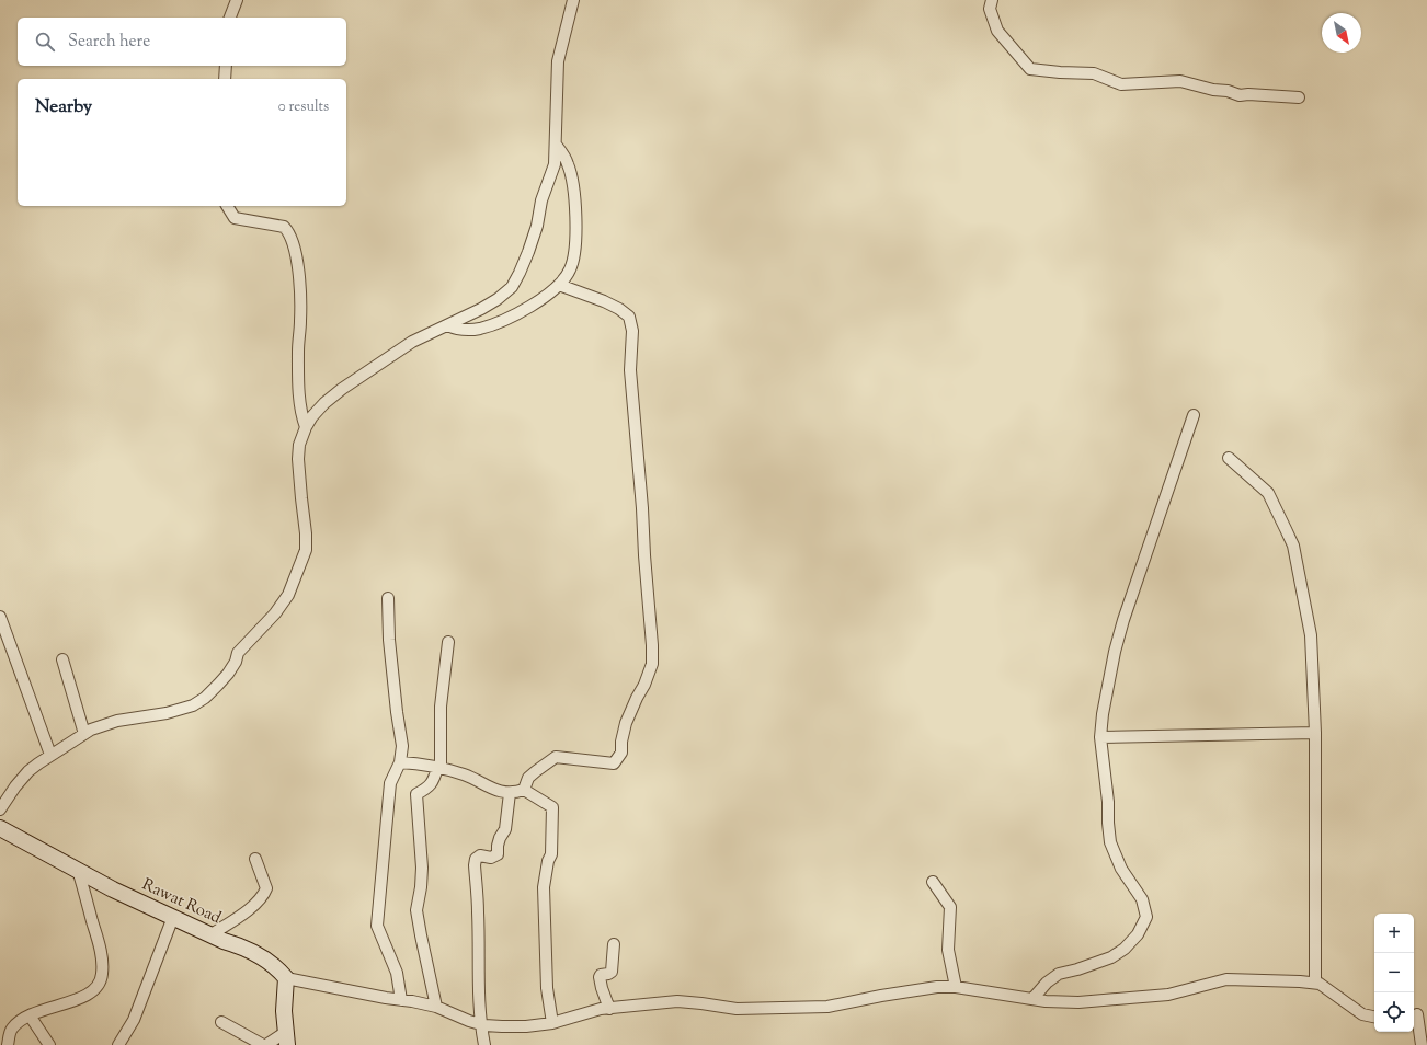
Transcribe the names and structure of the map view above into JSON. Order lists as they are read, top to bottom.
{
  "streets": {
    "main road": ["Rawat Road"]
  },
  "north": "bottom right",
  "page": {
    "search": "Search here",
    "heading": ["Nearby", "0 results"],
    "map_buttons": ["+", "−"]
  }
}
